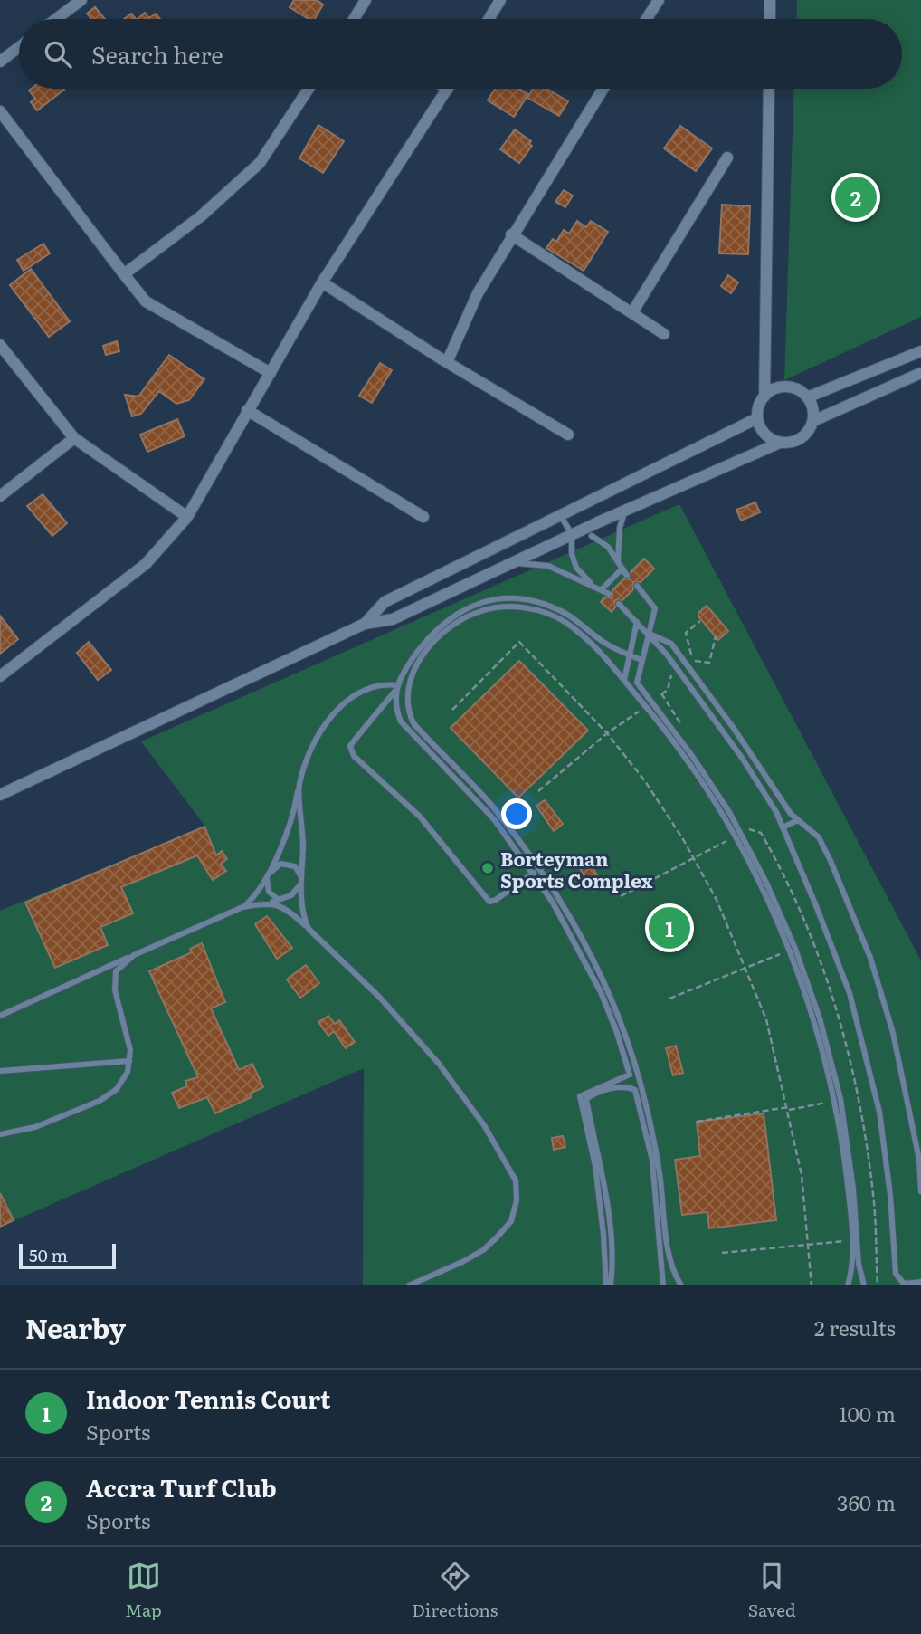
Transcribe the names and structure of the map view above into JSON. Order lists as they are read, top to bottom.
{
  "places": ["Borteyman Sports Complex"],
  "scale_bar": "50 m",
  "page": {
    "search": "Search here",
    "pins": ["2", "1"],
    "scale": "50 m",
    "heading": ["Nearby", "2 results"],
    "list": [
      {
        "mark": "1",
        "name": "Indoor Tennis Court",
        "note": "Sports",
        "value": "100 m"
      },
      {
        "mark": "2",
        "name": "Accra Turf Club",
        "note": "Sports",
        "value": "360 m"
      }
    ],
    "nav": ["Map", "Directions", "Saved"]
  }
}
